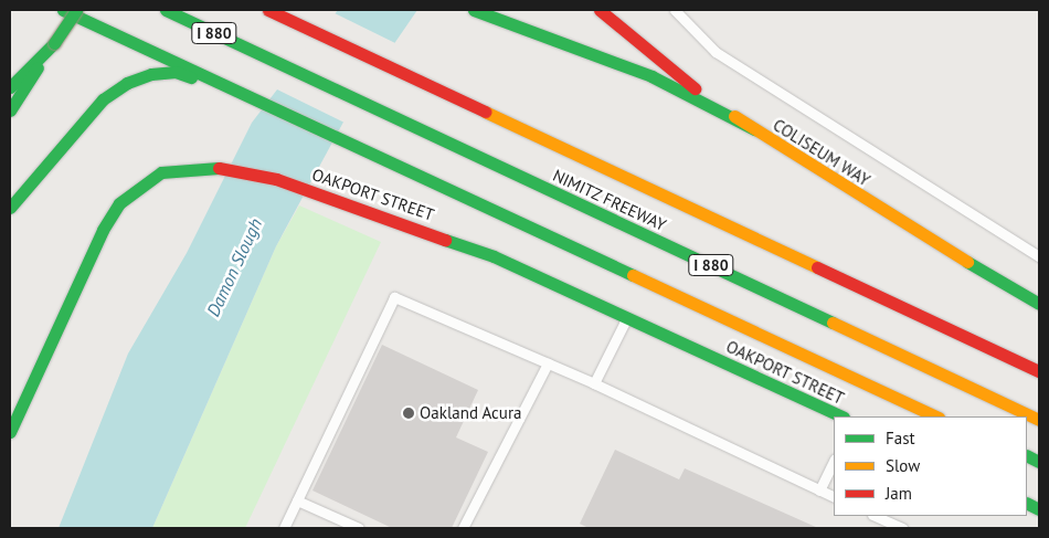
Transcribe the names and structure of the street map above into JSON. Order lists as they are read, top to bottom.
{
  "streets": {
    "main road": [
      "I 880",
      "COLISEUM WAY",
      "OAKPORT STREET",
      "NIMITZ FREEWAY"
    ]
  },
  "water": ["Damon Slough"],
  "places": ["Oakland Acura"],
  "legend": ["Fast", "Slow", "Jam"]
}
